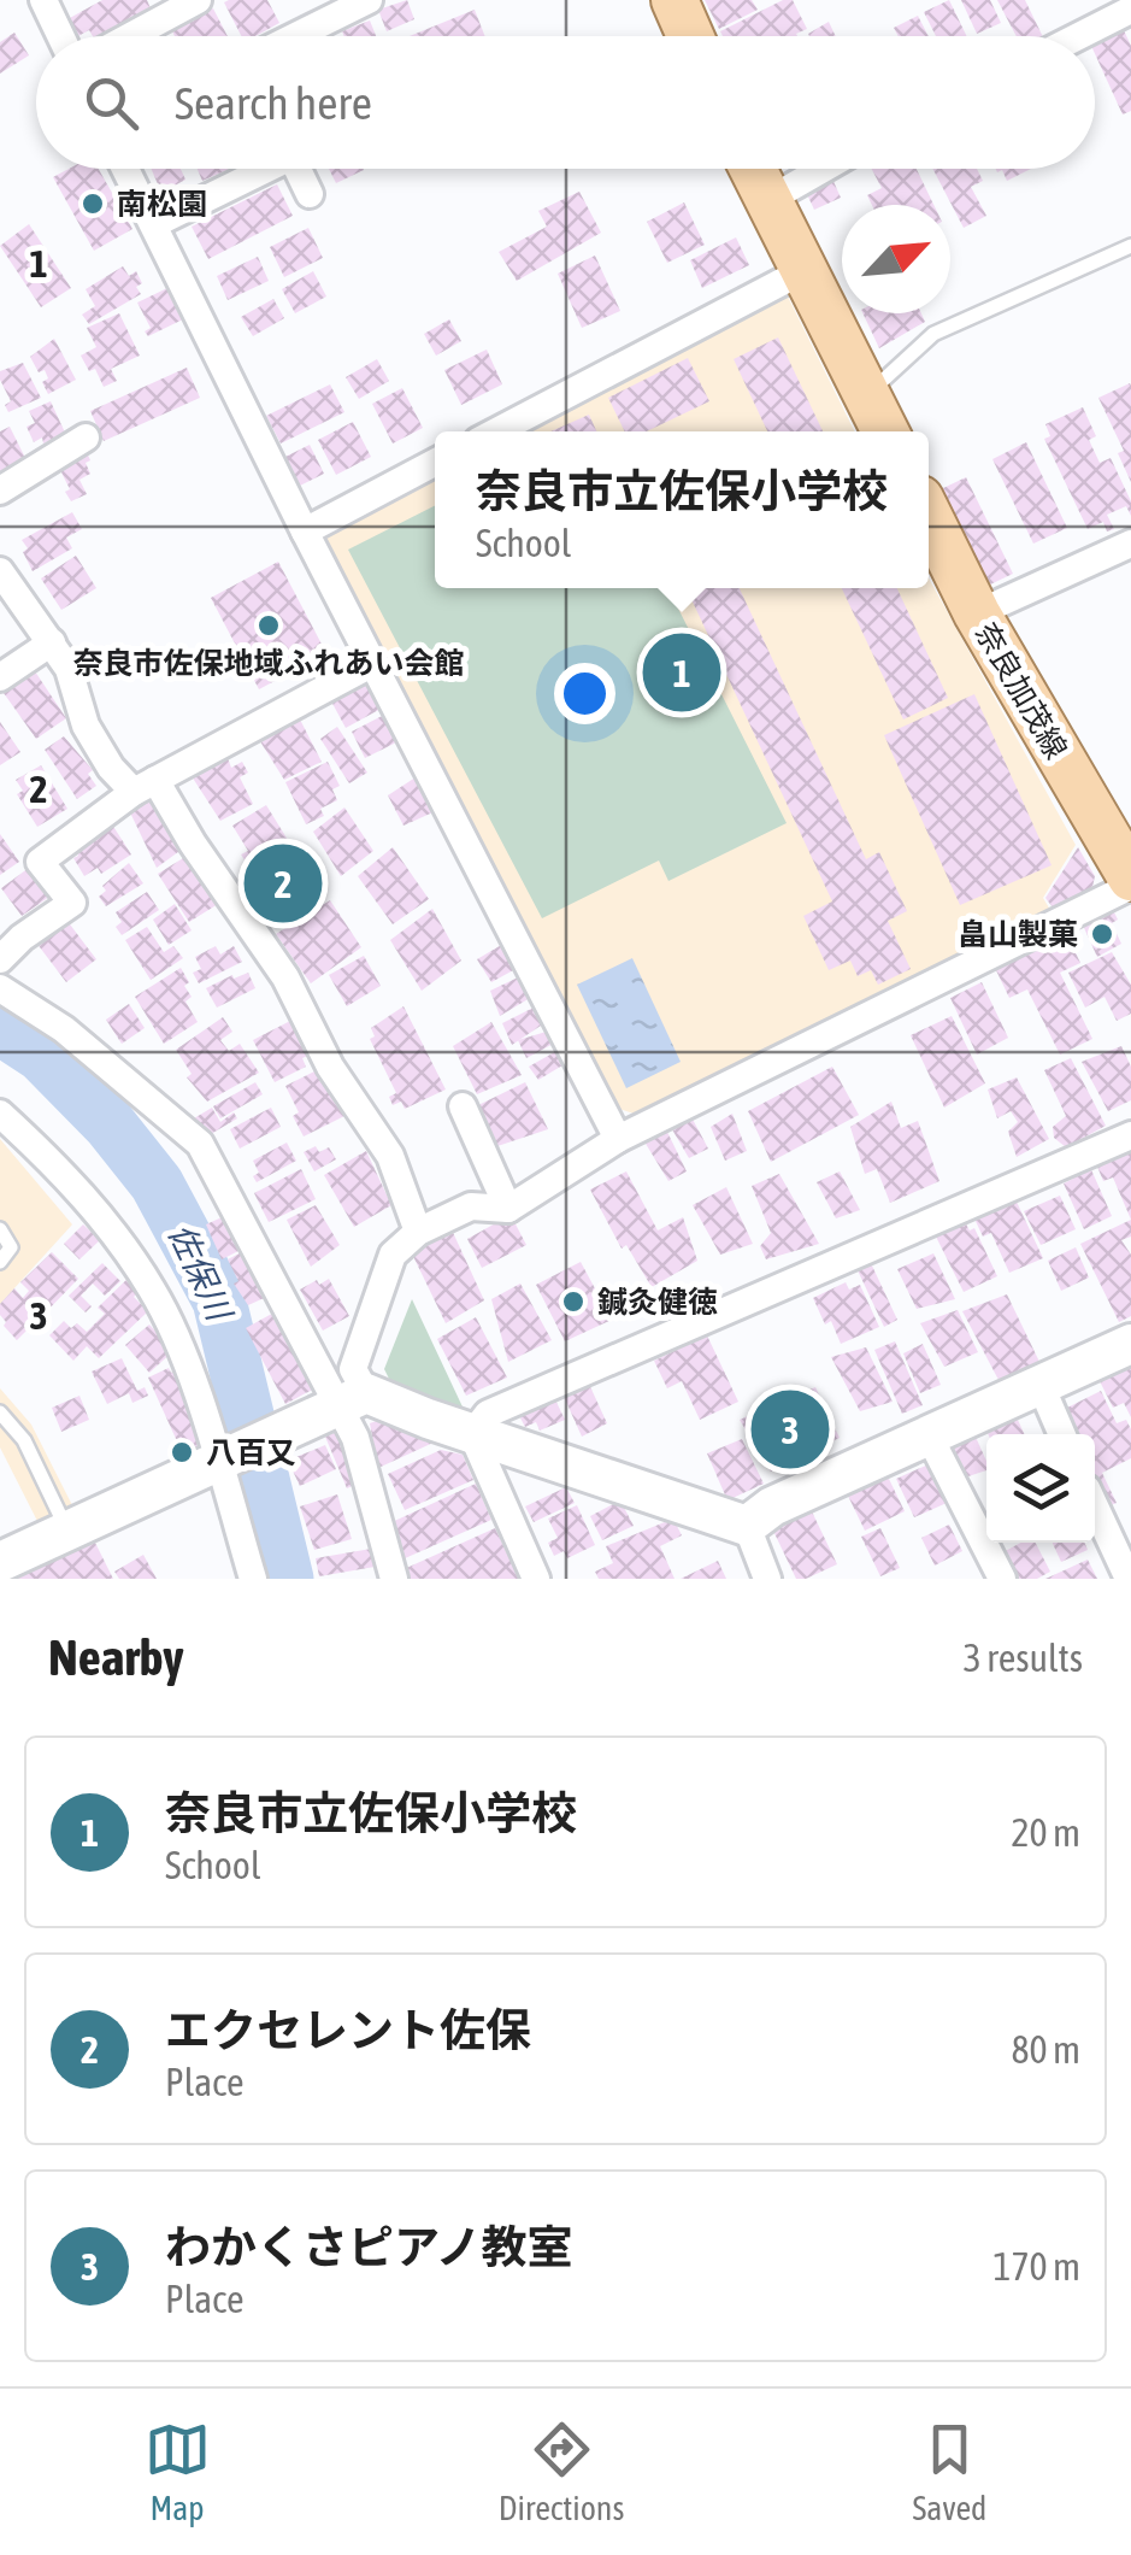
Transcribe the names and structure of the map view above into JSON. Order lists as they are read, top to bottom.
{
  "streets": {
    "main road": ["奈良加茂線"]
  },
  "water": ["佐保川"],
  "places": [
    "南松園",
    "奈良市佐保地域ふれあい会館",
    "畠山製菓",
    "鍼灸健徳",
    "八百又"
  ],
  "north": "top right",
  "page": {
    "search": "Search here",
    "popup": ["奈良市立佐保小学校", "School"],
    "pins": ["1", "2", "3"],
    "heading": ["Nearby", "3 results"],
    "list": [
      {
        "mark": "1",
        "name": "奈良市立佐保小学校",
        "note": "School",
        "value": "20 m"
      },
      {
        "mark": "2",
        "name": "エクセレント佐保",
        "note": "Place",
        "value": "80 m"
      },
      {
        "mark": "3",
        "name": "わかくさピアノ教室",
        "note": "Place",
        "value": "170 m"
      }
    ],
    "nav": ["Map", "Directions", "Saved"]
  },
  "grid": {
    "rows": ["1", "2", "3"]
  }
}
